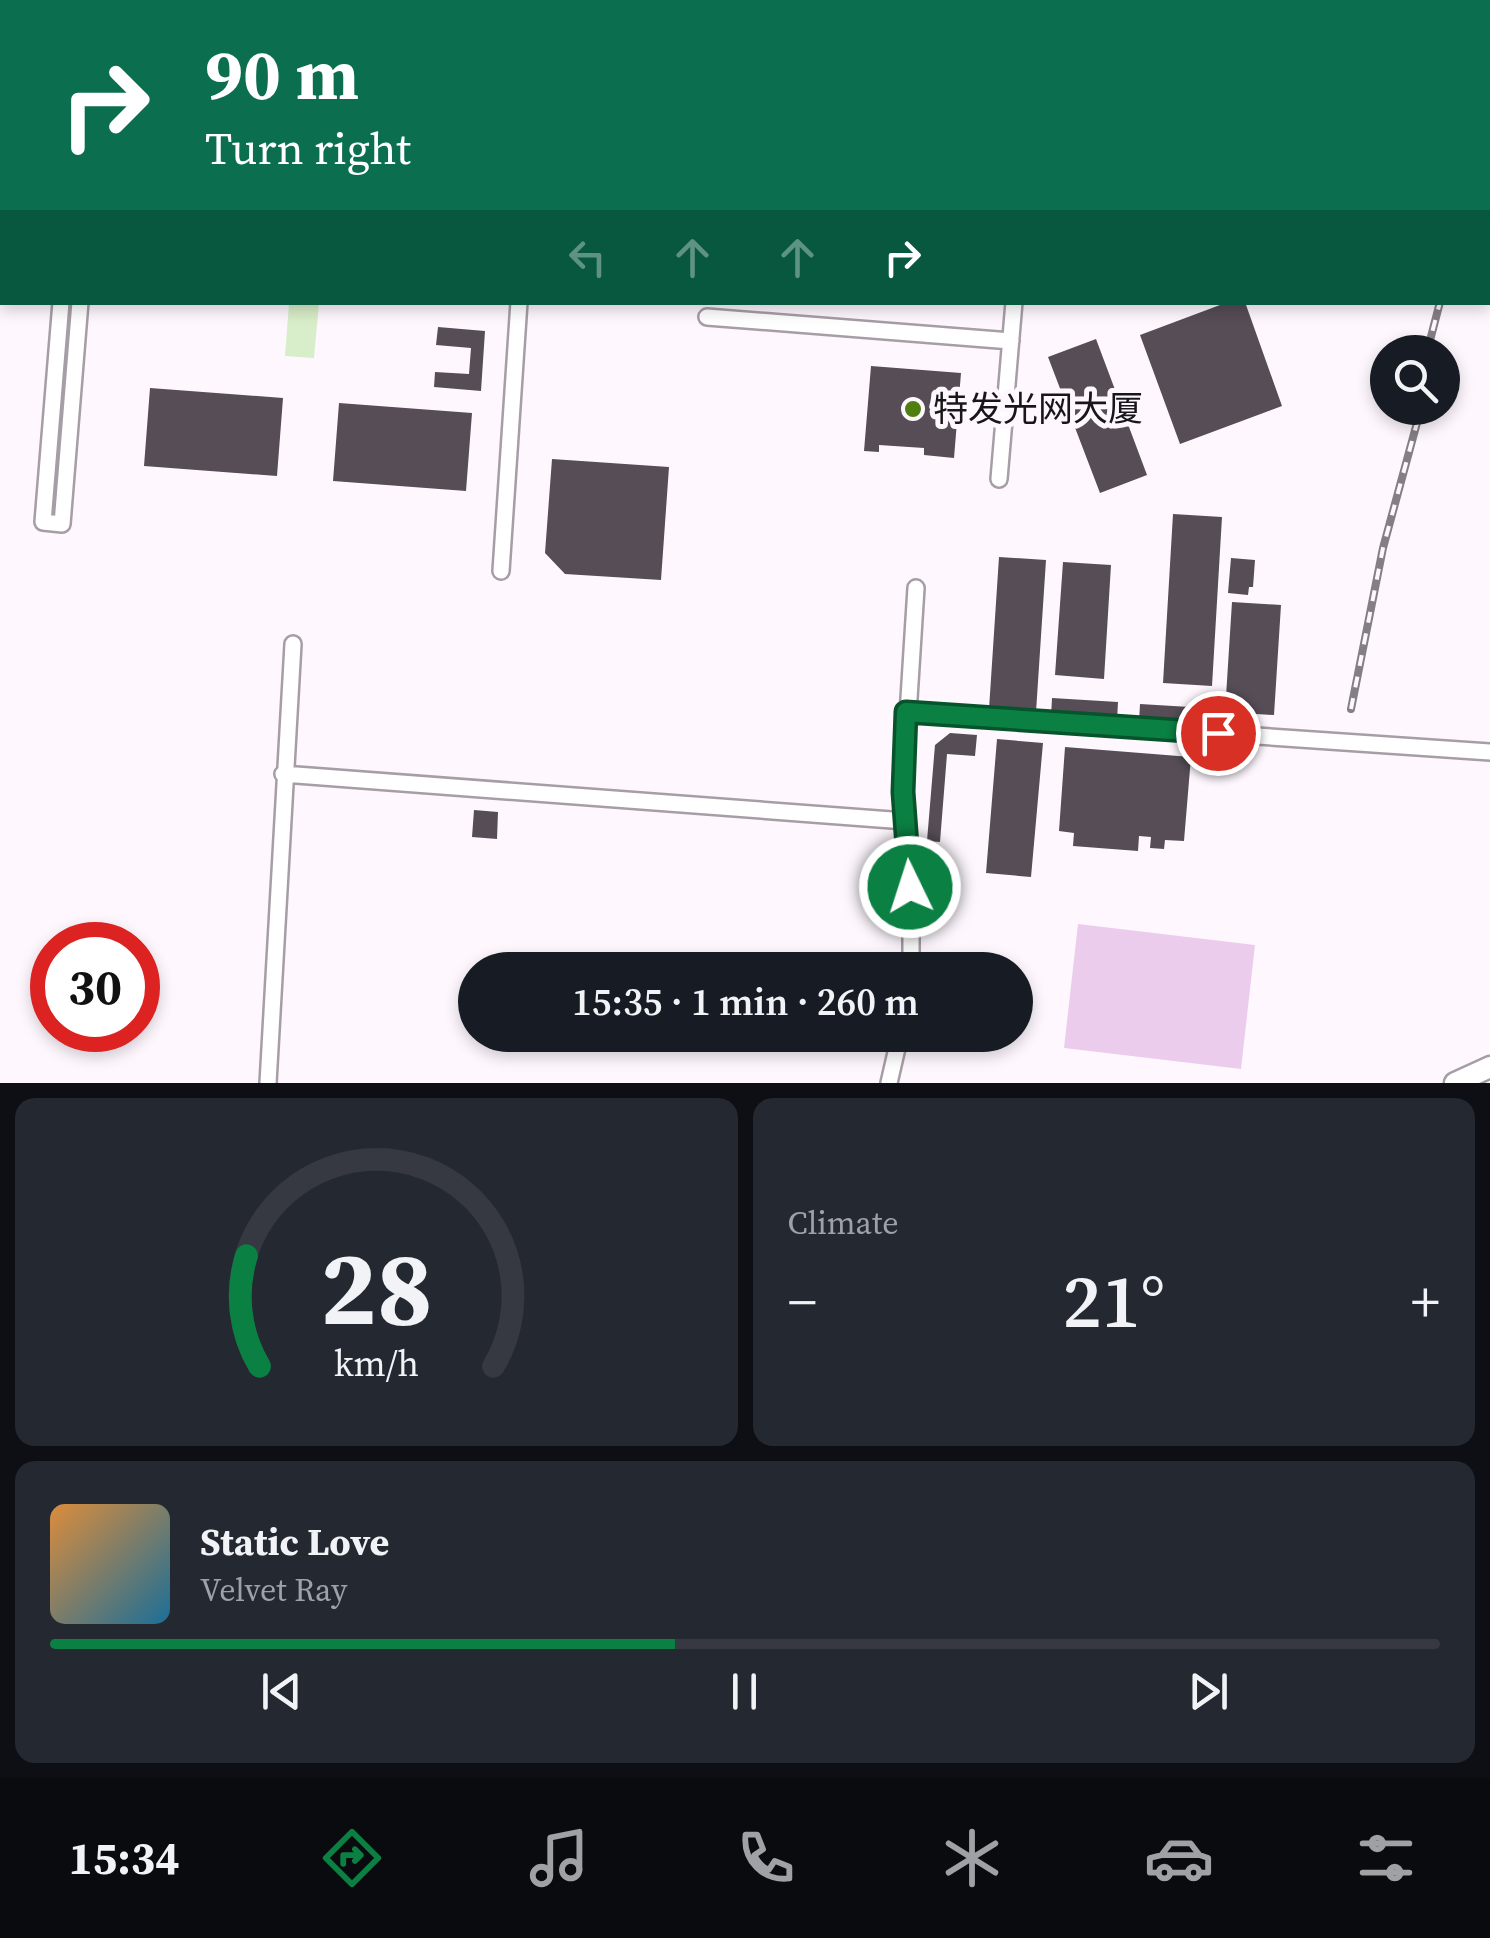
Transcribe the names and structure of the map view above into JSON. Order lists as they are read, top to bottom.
{
  "places": ["特发光网大厦"],
  "page": {
    "turn": ["90 m", "Turn right"],
    "limit": "30",
    "trip": "15:35 · 1 min · 260 m",
    "tile": "Climate",
    "heat": ["−", "21°", "+"],
    "song": ["Static Love", "Velvet Ray"],
    "tabs": "15:34",
    "gauge": ["28", "km/h"]
  }
}
